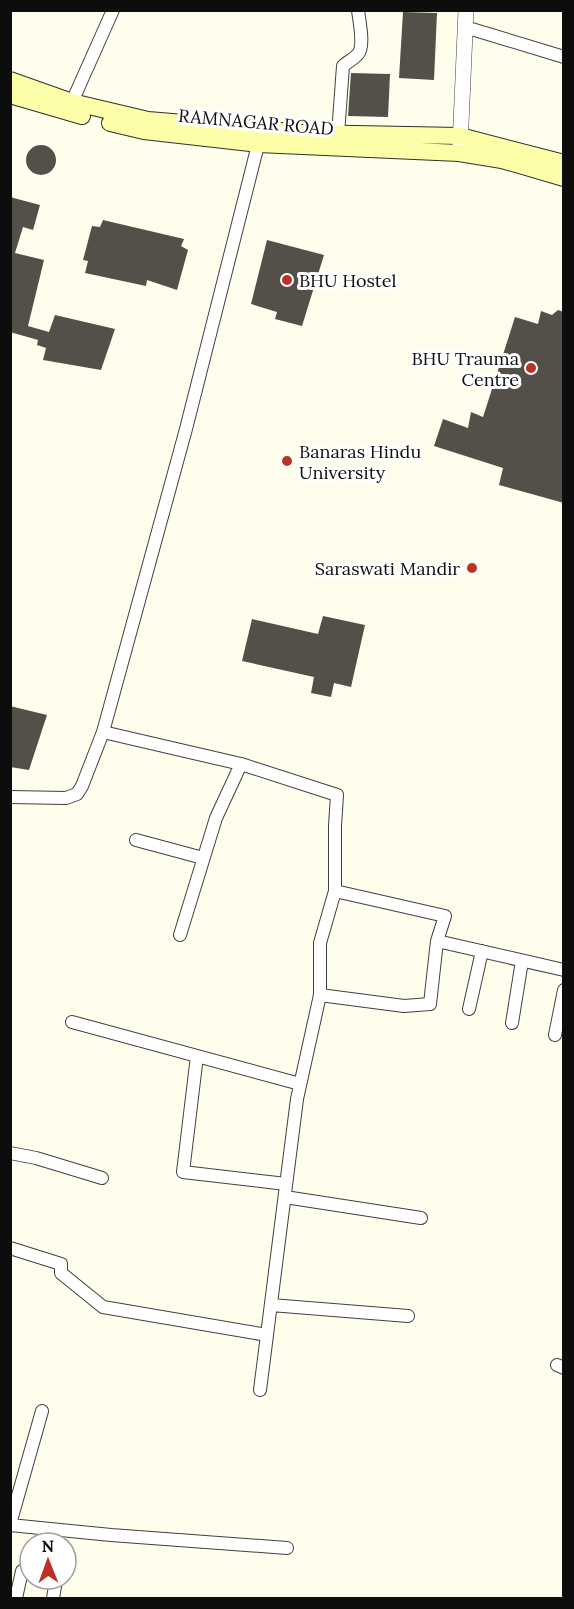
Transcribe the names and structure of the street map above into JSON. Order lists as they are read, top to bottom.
{
  "streets": {
    "main road": ["RAMNAGAR ROAD"]
  },
  "places": [
    "BHU Hostel",
    "BHU Trauma Centre",
    "Banaras Hindu University",
    "Saraswati Mandir"
  ],
  "north": "top"
}
